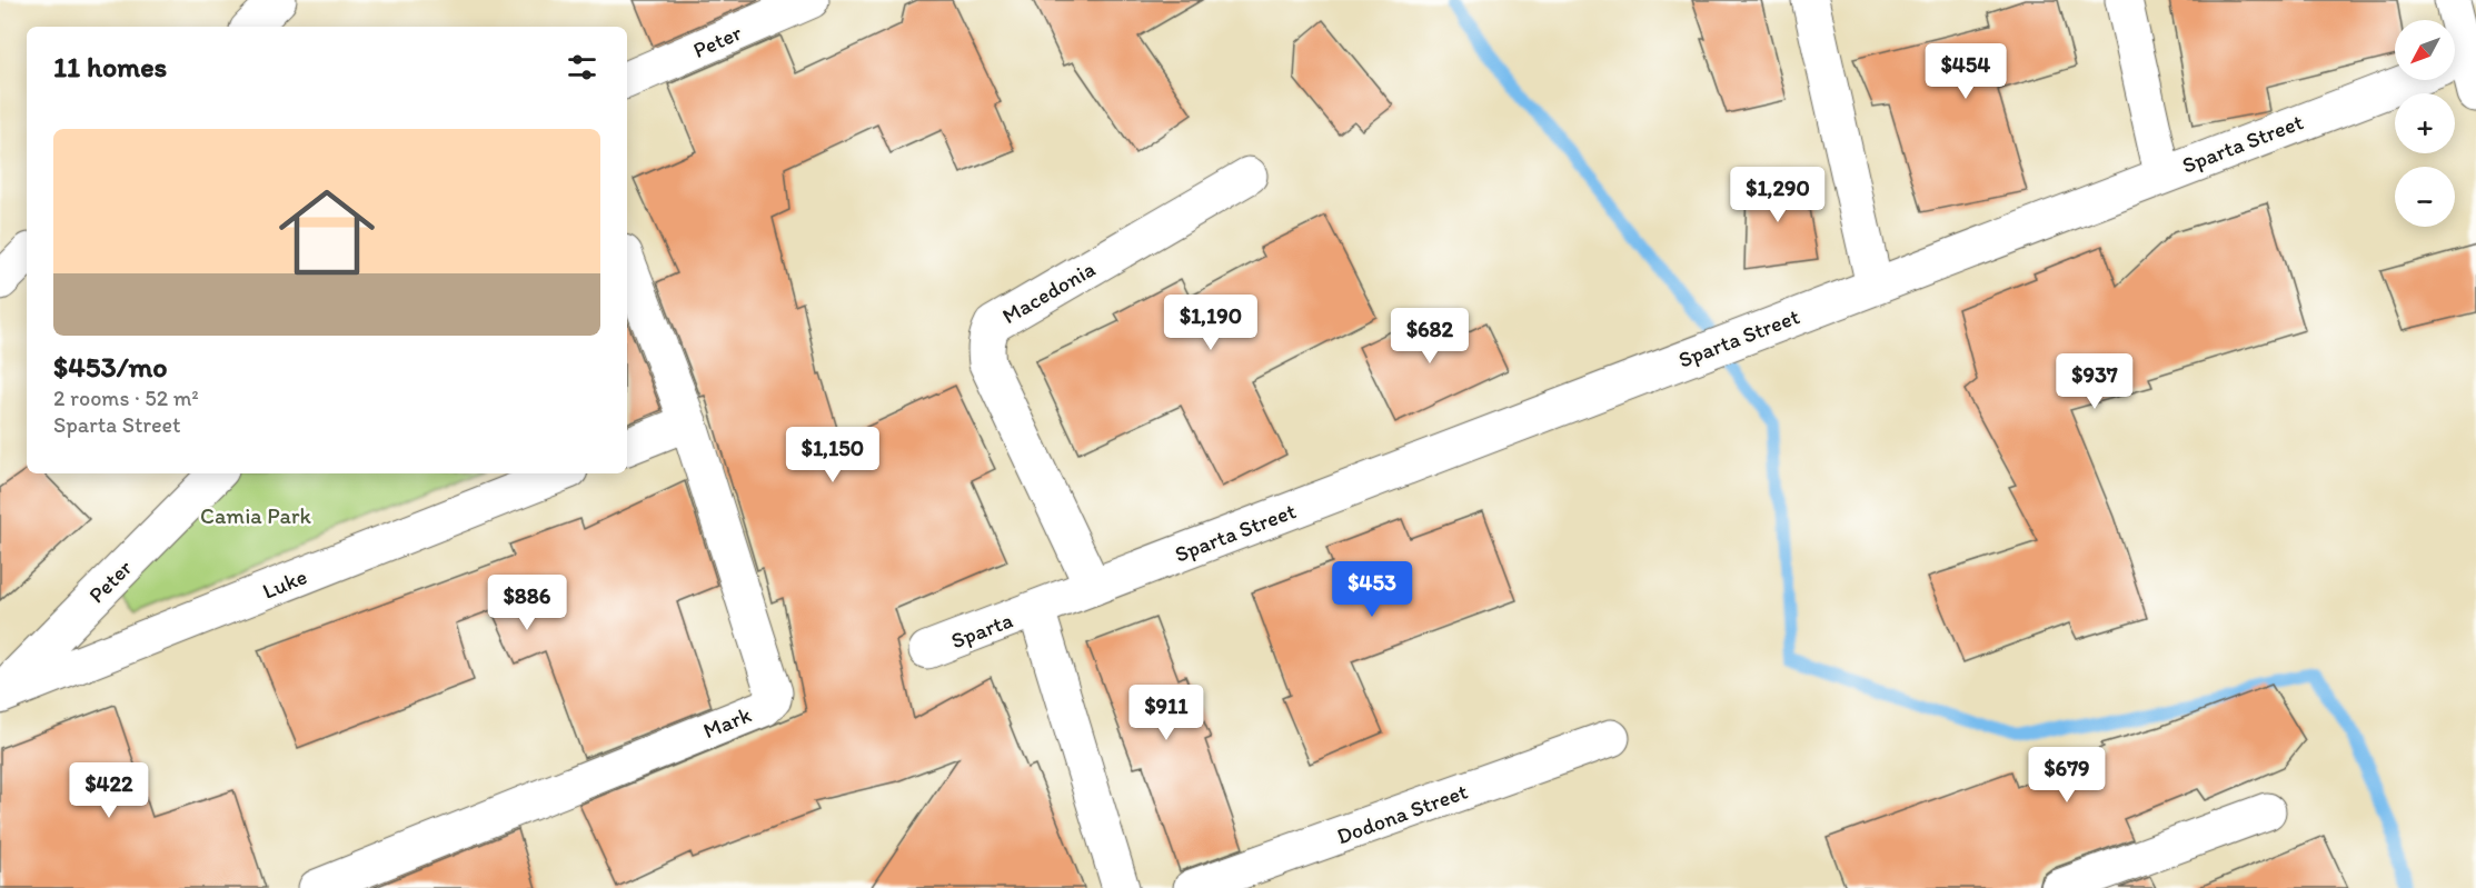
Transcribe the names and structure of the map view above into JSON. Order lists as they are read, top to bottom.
{
  "streets": {
    "street": [
      "Peter",
      "Sparta Street",
      "Macedonia",
      "Luke",
      "Sparta",
      "Mark",
      "Dodona Street"
    ]
  },
  "crossings": [
    ["Peter", "Luke"],
    ["Sparta Street", "Macedonia"],
    ["Sparta Street", "Sparta"]
  ],
  "parks": ["Camia Park"],
  "north": "bottom left",
  "page": {
    "map_buttons": ["+", "−"],
    "heading": "11 homes",
    "price": [
      "$454",
      "$1,290",
      "$1,190",
      "$682",
      "$937",
      "$1,150",
      "$453",
      "$886",
      "$911",
      "$679",
      "$422"
    ],
    "list": [
      {
        "name": "$453/mo",
        "note": "2 rooms · 52 m² · Sparta Street"
      }
    ]
  }
}
